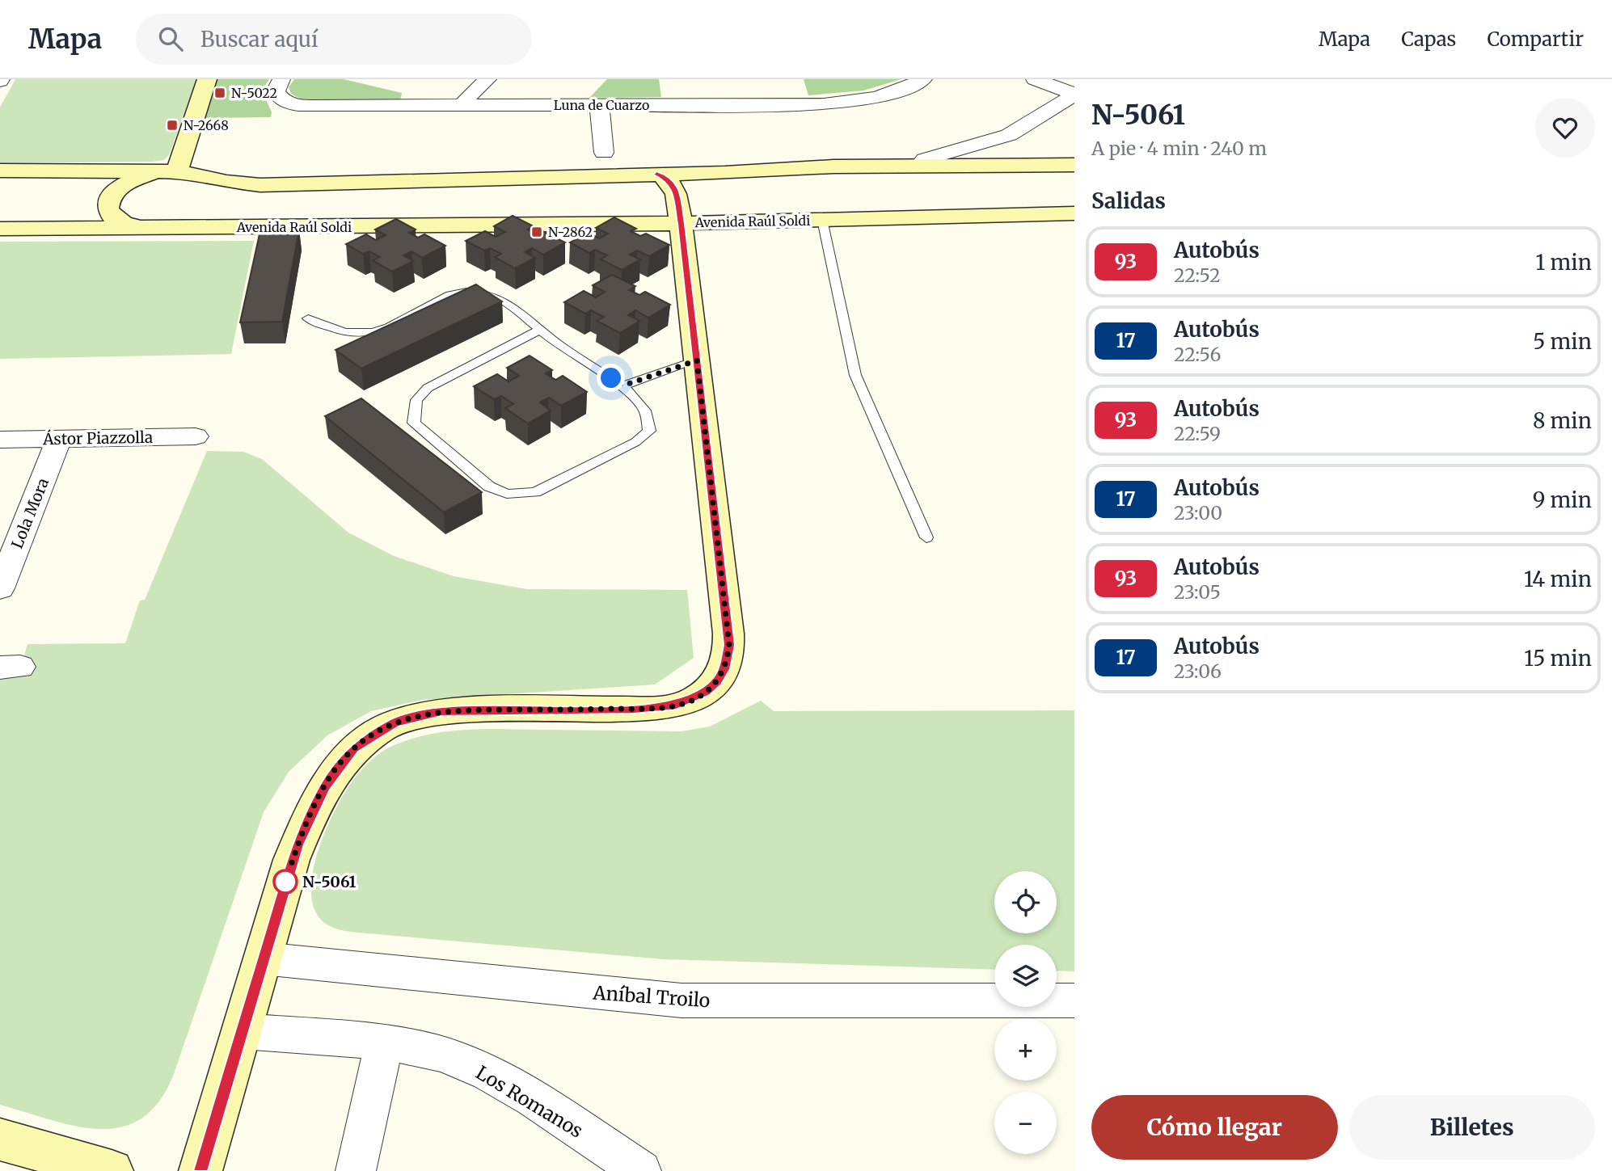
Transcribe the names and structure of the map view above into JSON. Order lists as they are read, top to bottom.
{
  "streets": {
    "main road": ["Avenida Raúl Soldi"],
    "street": [
      "Luna de Cuarzo",
      "Ástor Piazzolla",
      "Lola Mora",
      "Aníbal Troilo",
      "Los Romanos"
    ]
  },
  "crossings": [
    ["Ástor Piazzolla", "Lola Mora"]
  ],
  "places": {
    "transit": ["N-5022", "N-2668", "N-2862"],
    "other": ["N-5061"]
  },
  "lines": ["bus line 93"],
  "page": {
    "header": "Mapa",
    "search": "Buscar aquí",
    "nav": ["Mapa", "Capas", "Compartir"],
    "heading": [
      ["N-5061", "A pie · 4 min · 240 m"],
      "Salidas"
    ],
    "list": [
      {
        "mark": "93",
        "name": "Autobús",
        "note": "22:52",
        "value": "1 min"
      },
      {
        "mark": "17",
        "name": "Autobús",
        "note": "22:56",
        "value": "5 min"
      },
      {
        "mark": "93",
        "name": "Autobús",
        "note": "22:59",
        "value": "8 min"
      },
      {
        "mark": "17",
        "name": "Autobús",
        "note": "23:00",
        "value": "9 min"
      },
      {
        "mark": "93",
        "name": "Autobús",
        "note": "23:05",
        "value": "14 min"
      },
      {
        "mark": "17",
        "name": "Autobús",
        "note": "23:06",
        "value": "15 min"
      }
    ],
    "map_buttons": ["+", "−"],
    "buttons": ["Cómo llegar", "Billetes"]
  }
}
